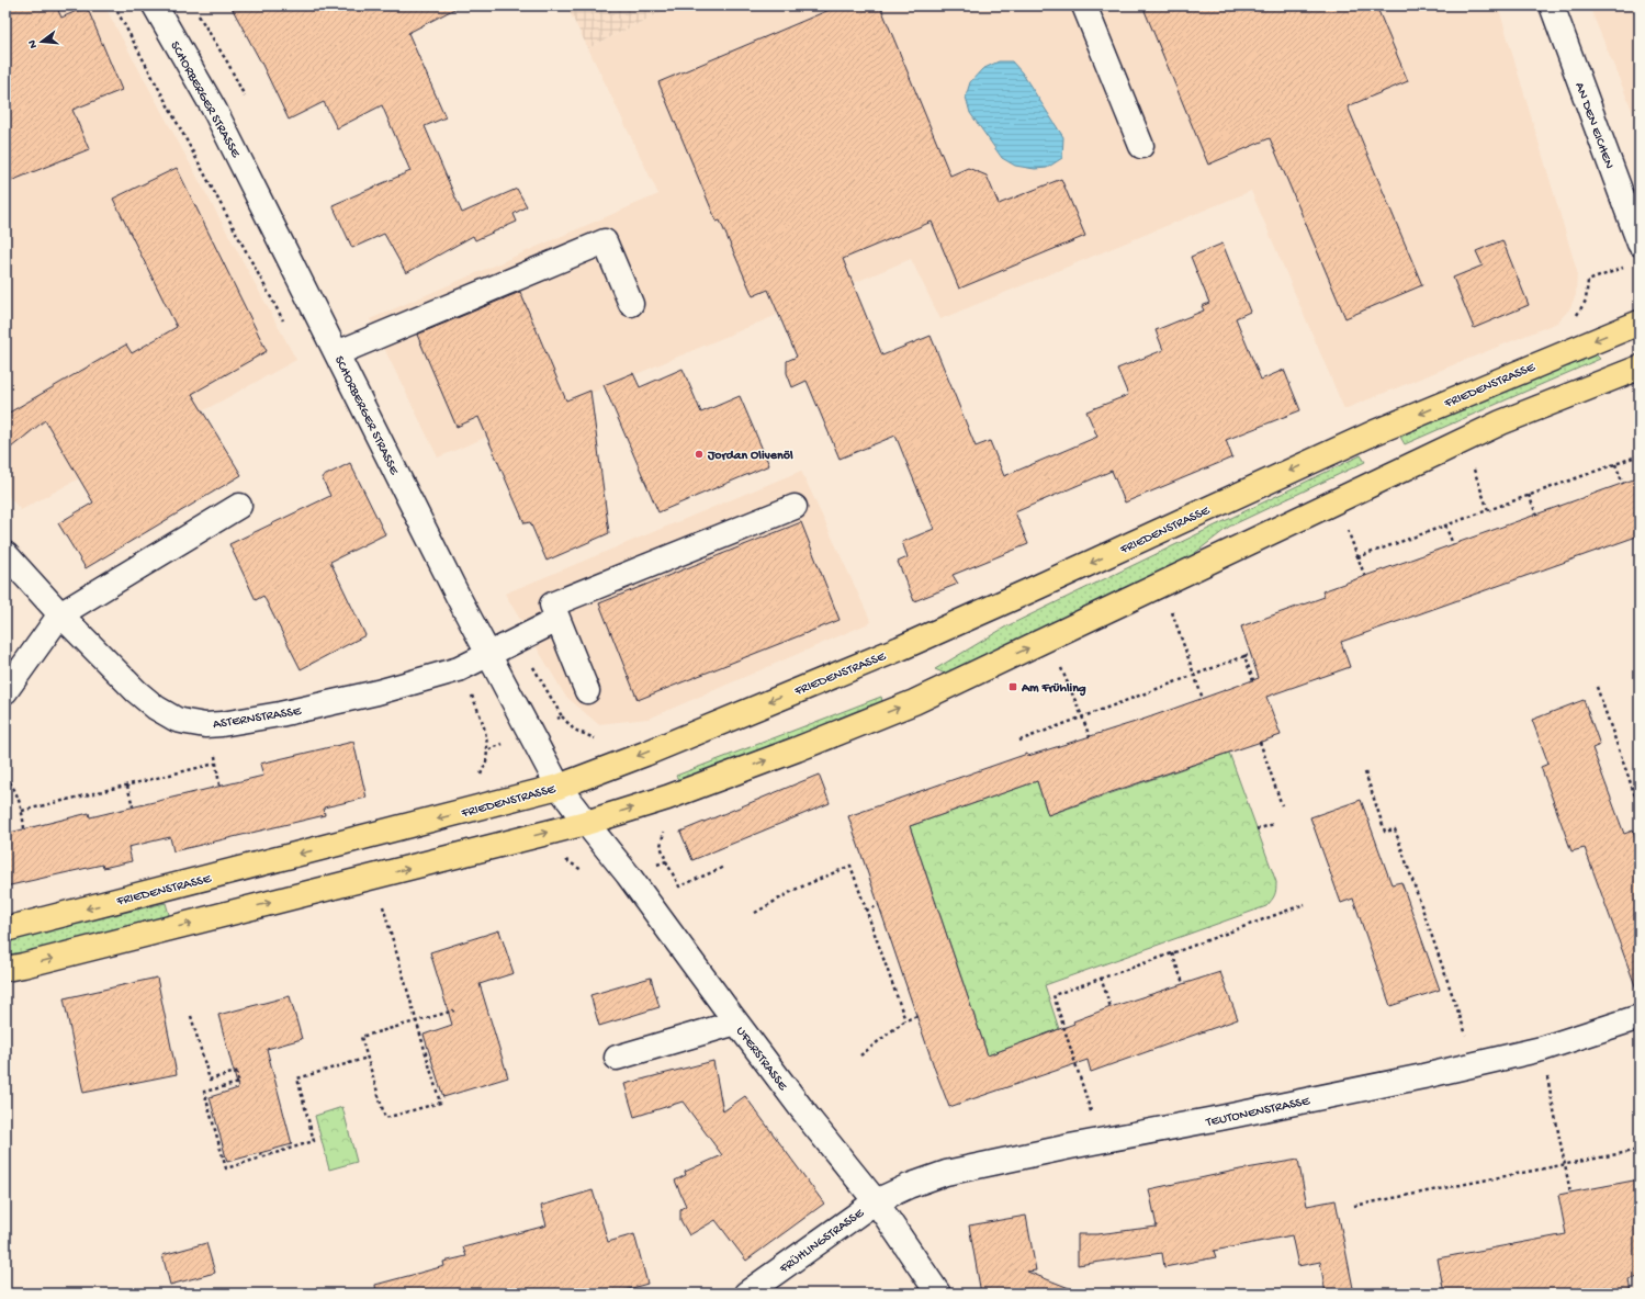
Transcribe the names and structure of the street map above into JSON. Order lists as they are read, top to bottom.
{
  "streets": {
    "main road": ["FRIEDENSTRASSE"],
    "street": [
      "SCHORBERGER STRASSE",
      "AN DEN EICHEN",
      "ASTERNSTRASSE",
      "UFERSTRASSE",
      "TEUTONENSTRASSE",
      "FRÜHLINGSTRASSE"
    ]
  },
  "crossings": [
    ["SCHORBERGER STRASSE", "FRIEDENSTRASSE"],
    ["SCHORBERGER STRASSE", "ASTERNSTRASSE"],
    ["SCHORBERGER STRASSE", "UFERSTRASSE"],
    ["UFERSTRASSE", "TEUTONENSTRASSE"],
    ["UFERSTRASSE", "FRÜHLINGSTRASSE"],
    ["TEUTONENSTRASSE", "FRÜHLINGSTRASSE"]
  ],
  "places": {
    "other": ["Jordan Olivenöl"],
    "transit": ["Am Frühling"]
  },
  "north": "left"
}
